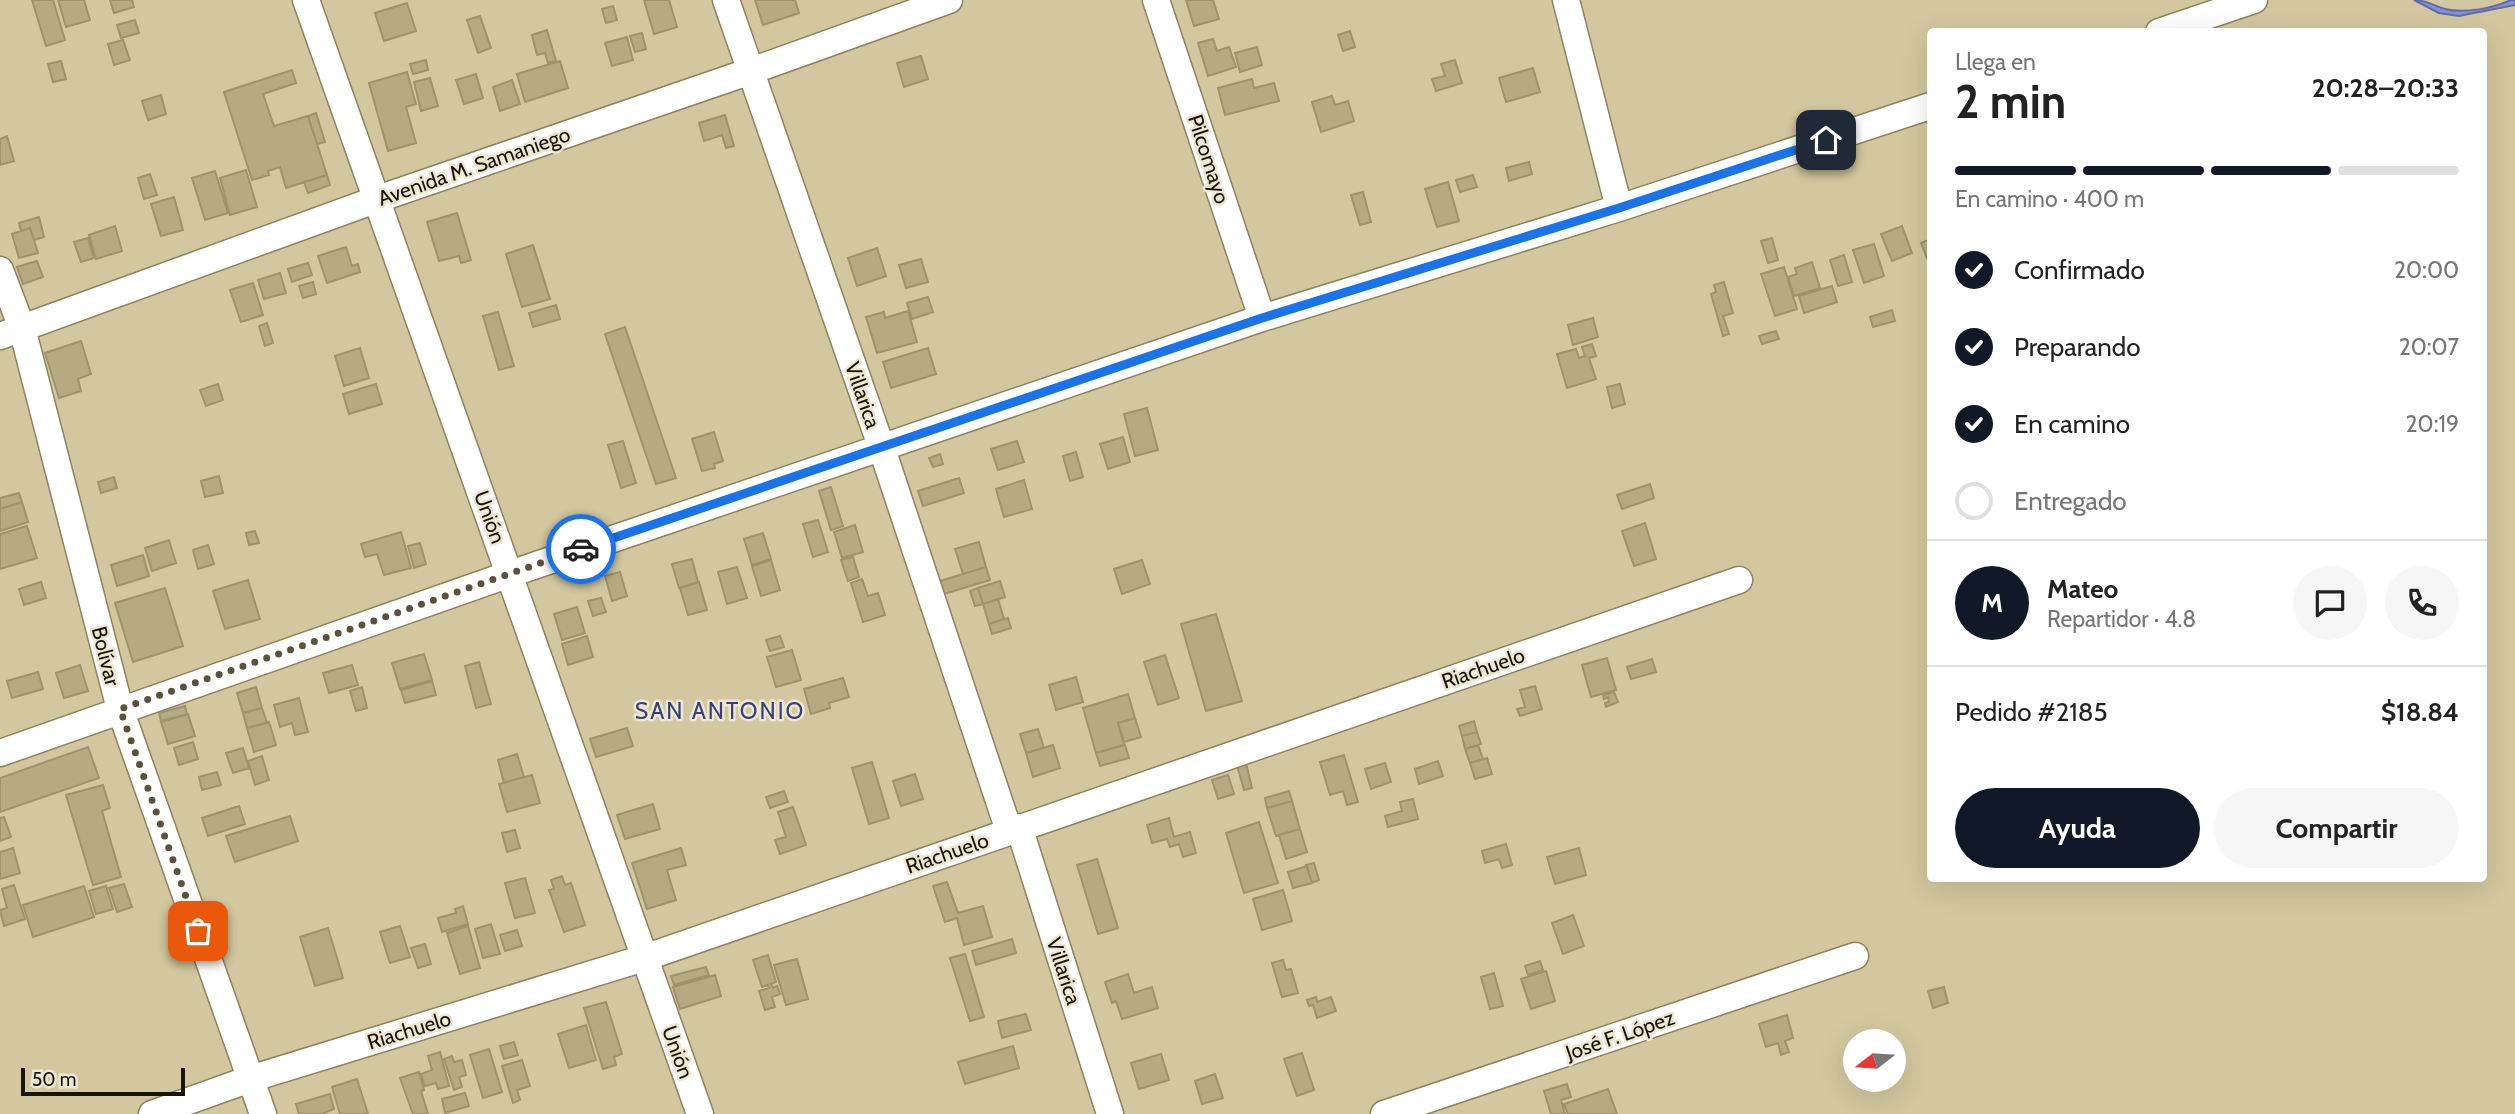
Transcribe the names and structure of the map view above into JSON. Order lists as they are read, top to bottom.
{
  "streets": {
    "street": [
      "Pilcomayo",
      "Avenida M. Samaniego",
      "Villarica",
      "Unión",
      "Bolívar",
      "Riachuelo",
      "José F. López"
    ]
  },
  "crossings": [
    ["Avenida M. Samaniego", "Villarica"],
    ["Avenida M. Samaniego", "Unión"],
    ["Avenida M. Samaniego", "Bolívar"],
    ["Villarica", "Riachuelo"],
    ["Unión", "Riachuelo"],
    ["Bolívar", "Riachuelo"]
  ],
  "districts": ["SAN ANTONIO"],
  "scale_bar": "50 m",
  "north": "left",
  "page": {
    "heading": ["2 min", "Llega en", "20:28–20:33"],
    "panel": [
      "Mateo",
      "Repartidor · 4.8",
      "Pedido #2185",
      "$18.84"
    ],
    "bar": "En camino · 400 m",
    "list": [
      ["Confirmado", "20:00"],
      ["Preparando", "20:07"],
      ["En camino", "20:19"],
      "Entregado"
    ],
    "round": "M",
    "buttons": ["Ayuda", "Compartir"],
    "scale": "50 m"
  }
}
